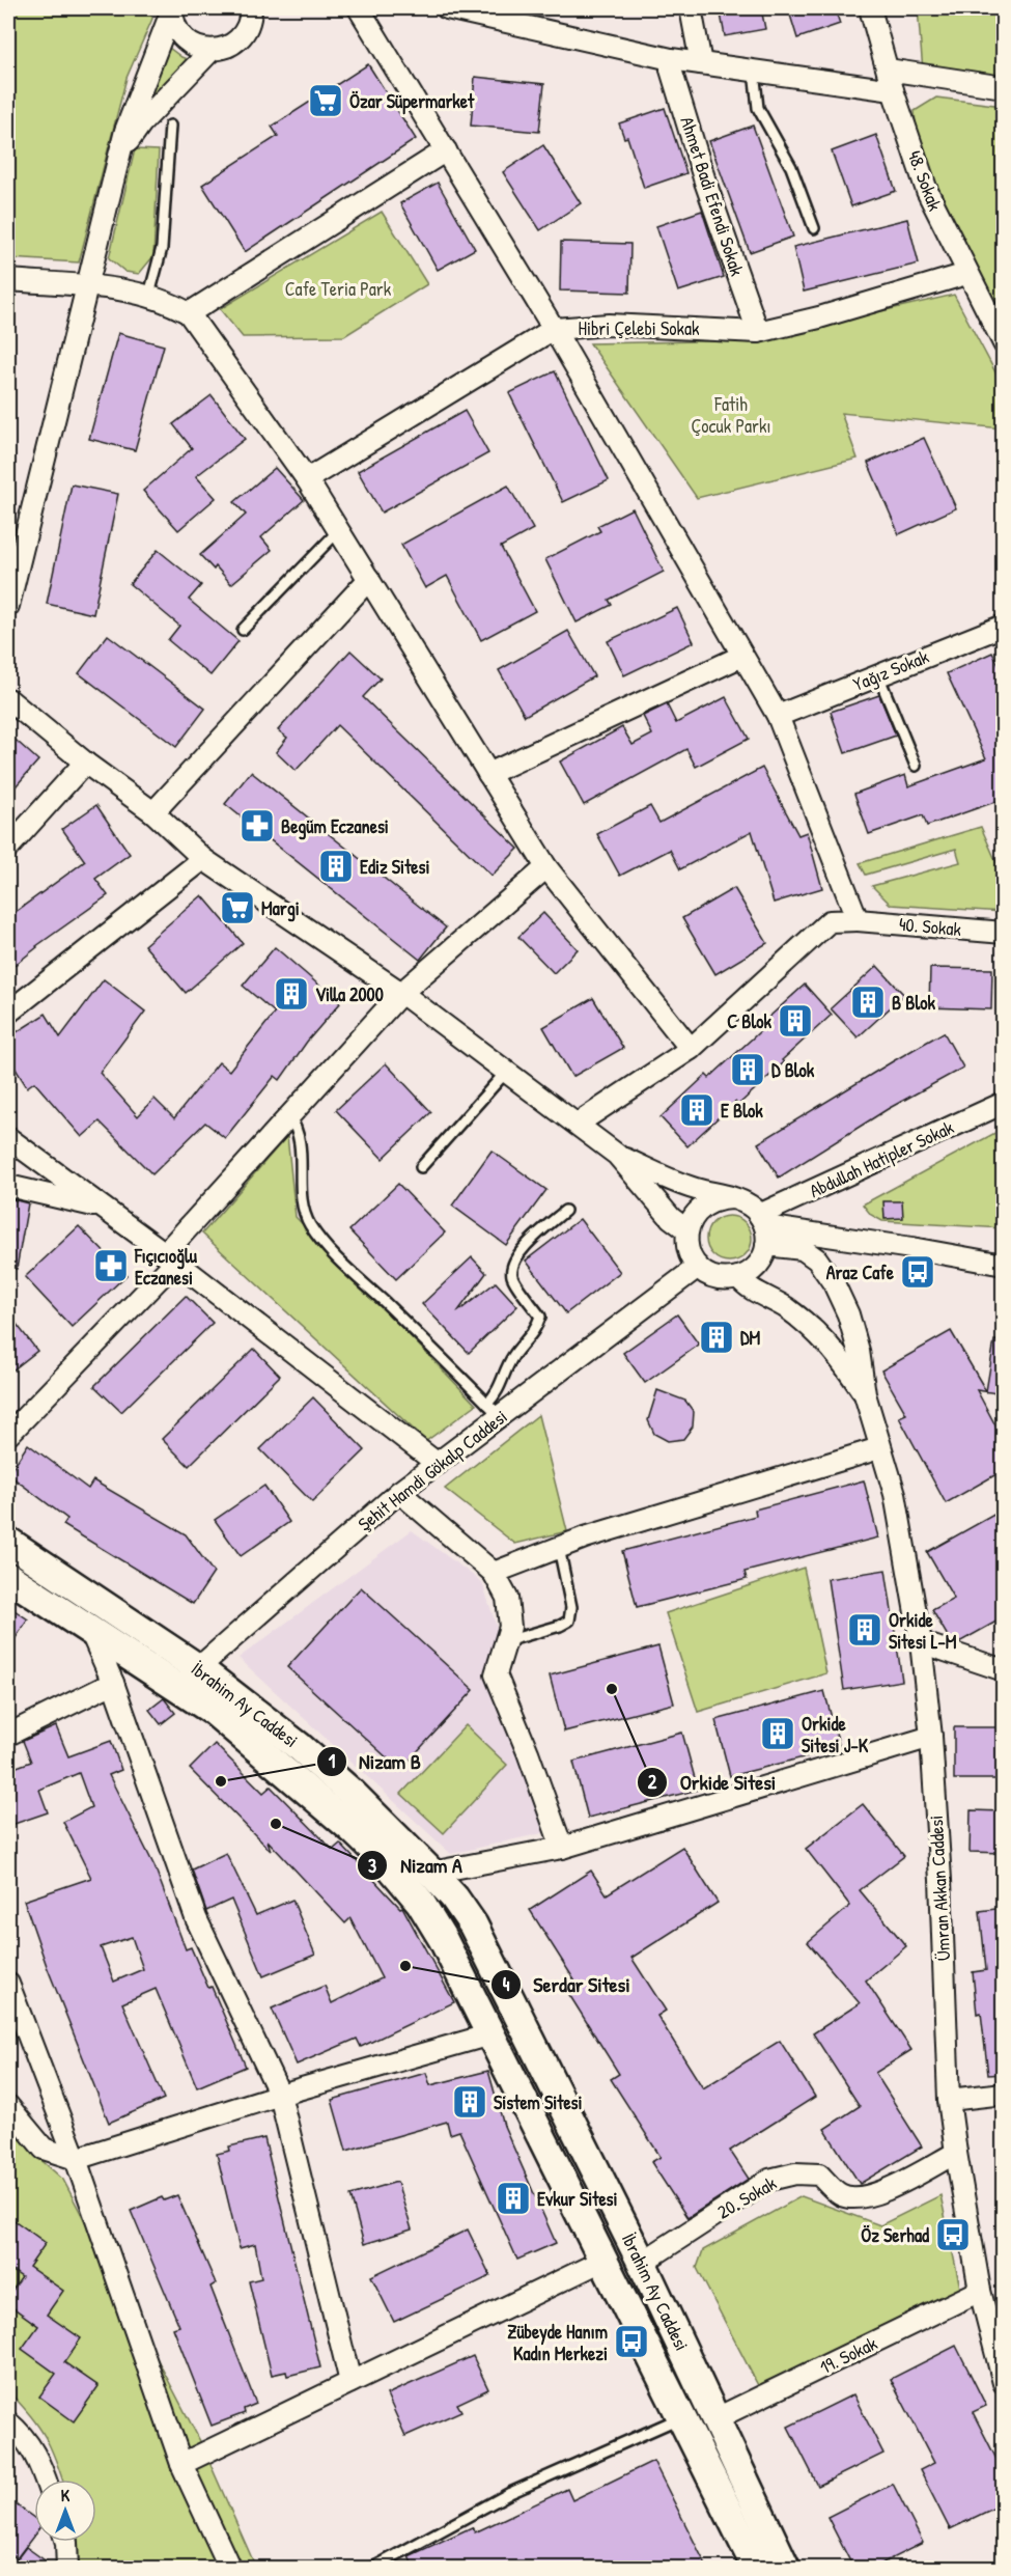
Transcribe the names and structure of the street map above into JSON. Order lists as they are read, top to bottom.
{
  "streets": {
    "main road": ["İbrahim Ay Caddesi"],
    "street": [
      "48. Sokak",
      "Ahmet Badi Efendi Sokak",
      "Hibri Çelebi Sokak",
      "Yağız Sokak",
      "40. Sokak",
      "Abdullah Hatipler Sokak",
      "Şehit Hamdi Gökalp Caddesi",
      "Ümran Akkan Caddesi",
      "20. Sokak",
      "19. Sokak"
    ]
  },
  "crossings": [
    ["48. Sokak", "Hibri Çelebi Sokak"],
    ["Ahmet Badi Efendi Sokak", "Hibri Çelebi Sokak"],
    ["Abdullah Hatipler Sokak", "Şehit Hamdi Gökalp Caddesi"],
    ["Şehit Hamdi Gökalp Caddesi", "İbrahim Ay Caddesi"],
    ["İbrahim Ay Caddesi", "20. Sokak"],
    ["İbrahim Ay Caddesi", "19. Sokak"],
    ["Ümran Akkan Caddesi", "20. Sokak"],
    ["Ümran Akkan Caddesi", "19. Sokak"]
  ],
  "parks": ["Cafe Teria Park", "Fatih Çocuk Parkı"],
  "places": {
    "supermarket": ["Özar Süpermarket", "Margi"],
    "pharmacy": ["Begüm Eczanesi", "Fıçıcıoğlu Eczanesi"],
    "building": [
      "Ediz Sitesi",
      "Villa 2000",
      "B Blok",
      "C Blok",
      "D Blok",
      "E Blok",
      "DM",
      "Orkide Sitesi L-M",
      "Orkide Sitesi J-K",
      "Sistem Sitesi",
      "Evkur Sitesi"
    ],
    "bus stop": ["Araz Cafe", "Öz Serhad", "Zübeyde Hanım Kadın Merkezi"],
    "other": [
      "Orkide Sitesi",
      "Nizam B",
      "Nizam A",
      "Serdar Sitesi"
    ]
  },
  "north": "top"
}
